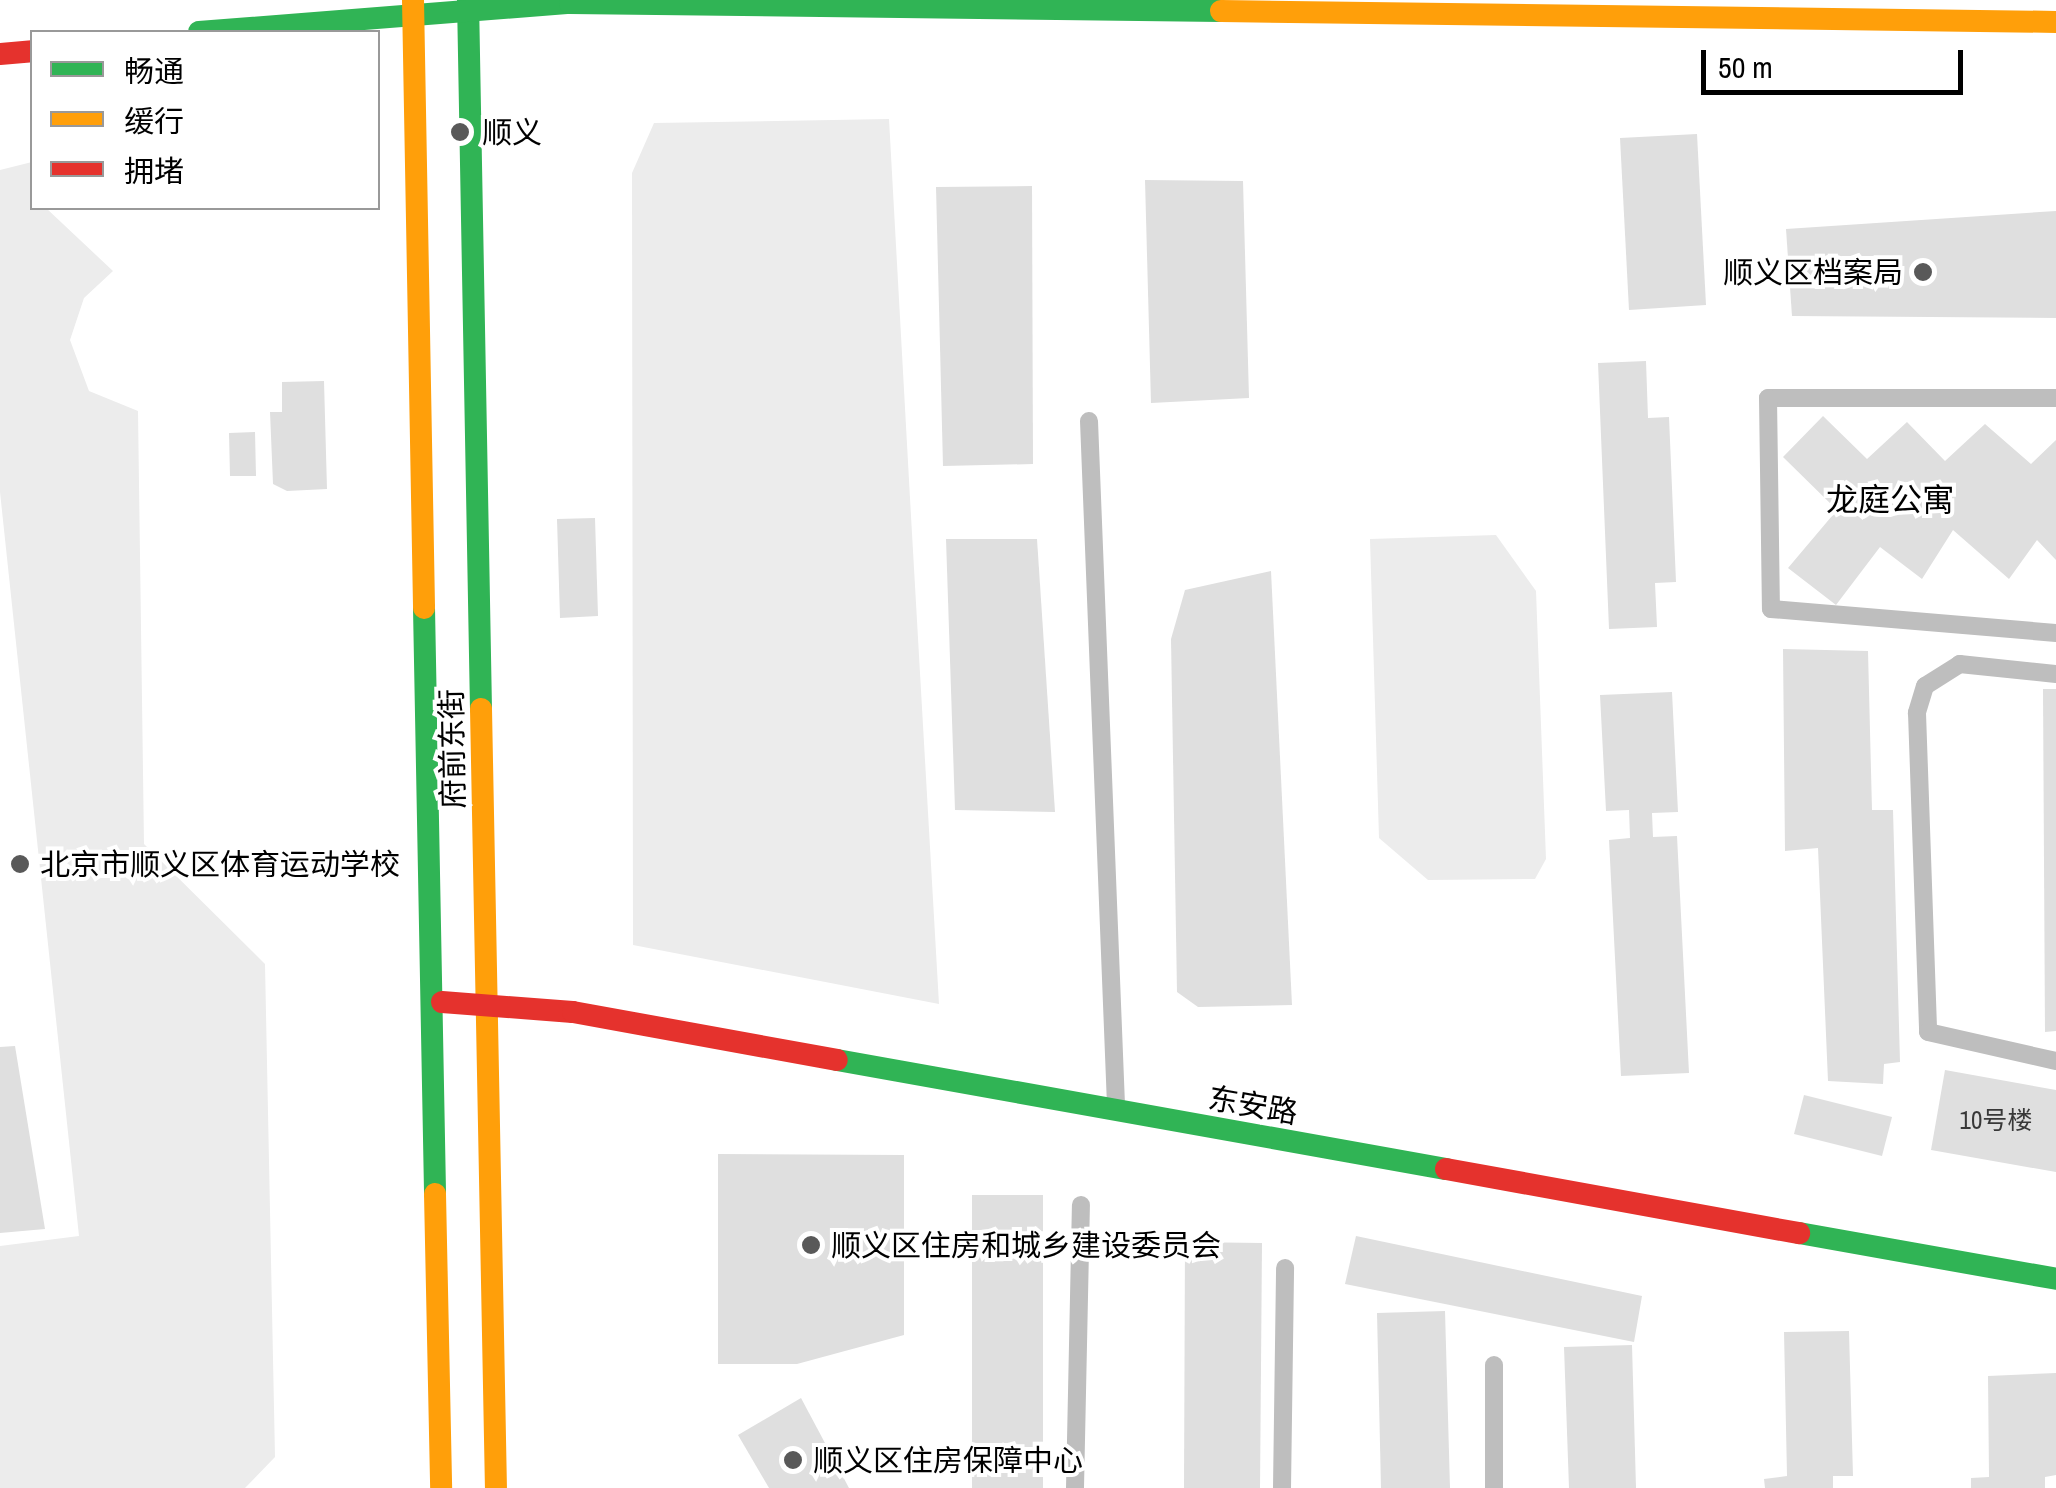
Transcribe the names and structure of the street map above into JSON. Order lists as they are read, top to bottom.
{
  "streets": {
    "main road": ["府前东街", "东安路"]
  },
  "crossings": [
    ["府前东街", "东安路"]
  ],
  "districts": ["龙庭公寓"],
  "places": [
    "顺义",
    "顺义区档案局",
    "北京市顺义区体育运动学校",
    "顺义区住房和城乡建设委员会",
    "顺义区住房保障中心"
  ],
  "house_numbers": ["10号楼"],
  "legend": ["畅通", "缓行", "拥堵"],
  "scale_bar": "50 m"
}
